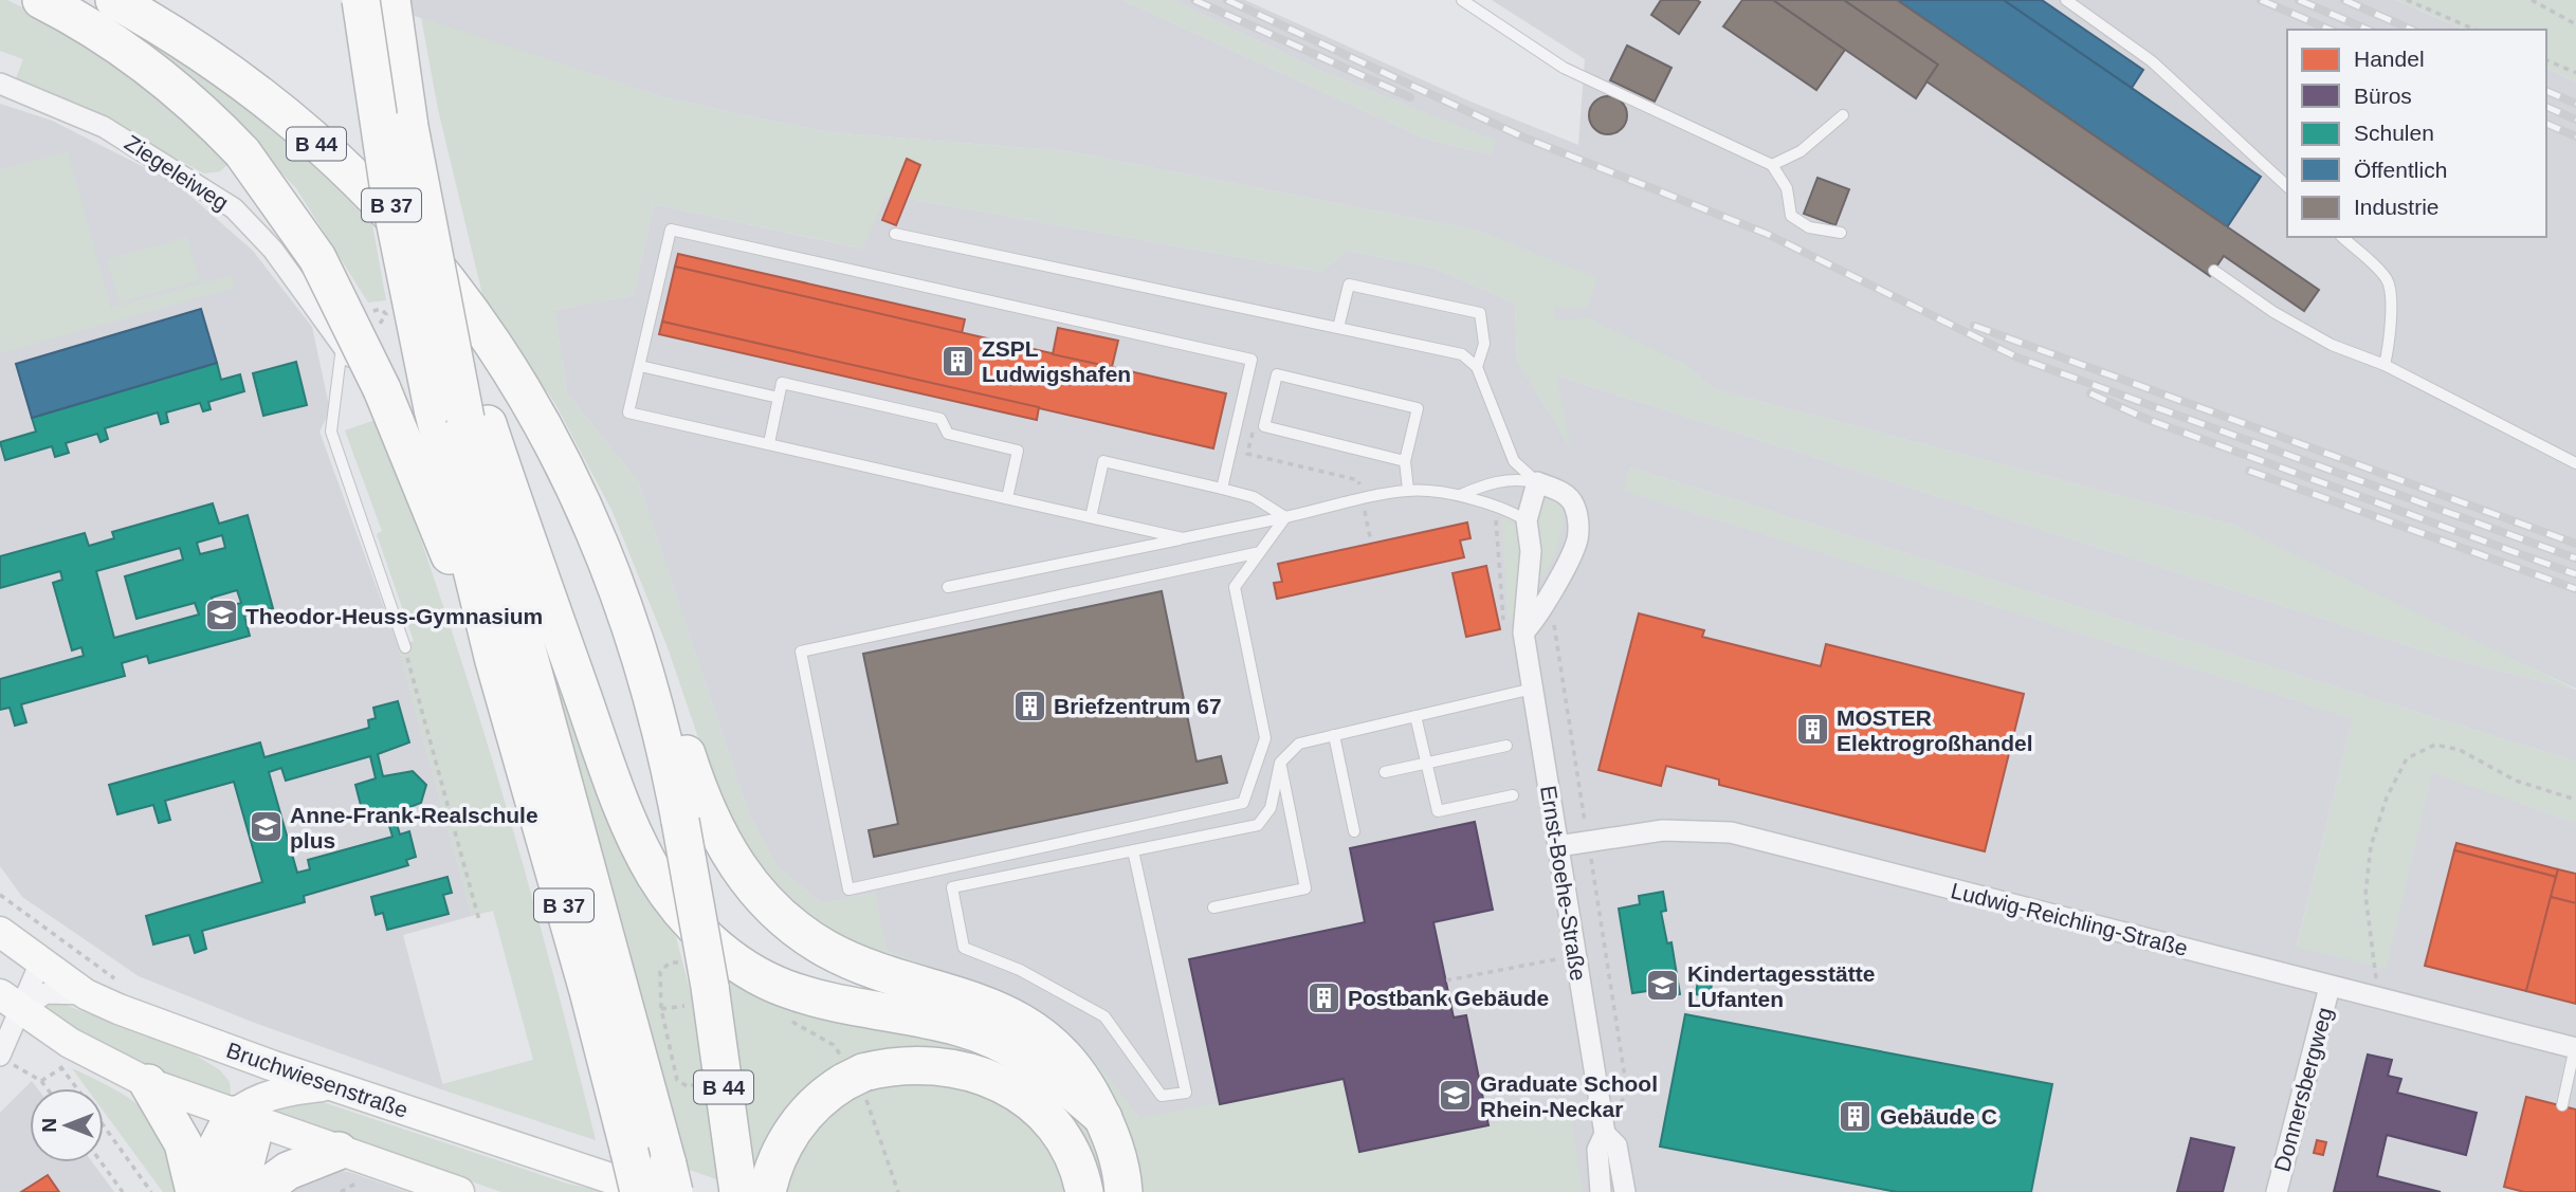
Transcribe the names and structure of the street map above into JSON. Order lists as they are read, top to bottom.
{
  "streets": {
    "highway": ["B 44", "B 37"],
    "main road": ["Bruchwiesenstraße"],
    "street": [
      "Ziegeleiweg",
      "Ernst-Boehe-Straße",
      "Ludwig-Reichling-Straße",
      "Donnersbergweg"
    ]
  },
  "crossings": [
    ["B 44", "B 37"],
    ["B 37", "Bruchwiesenstraße"],
    ["Ernst-Boehe-Straße", "Ludwig-Reichling-Straße"],
    ["Ludwig-Reichling-Straße", "Donnersbergweg"]
  ],
  "places": {
    "building": [
      "ZSPL Ludwigshafen",
      "Briefzentrum 67",
      "MOSTER Elektrogroßhandel",
      "Postbank Gebäude",
      "Gebäude C"
    ],
    "school or university": [
      "Theodor-Heuss-Gymnasium",
      "Anne-Frank-Realschule plus",
      "Kindertagesstätte LUfanten",
      "Graduate School Rhein-Neckar"
    ]
  },
  "legend": [
    "Handel",
    "Büros",
    "Schulen",
    "Öffentlich",
    "Industrie"
  ],
  "north": "left"
}
